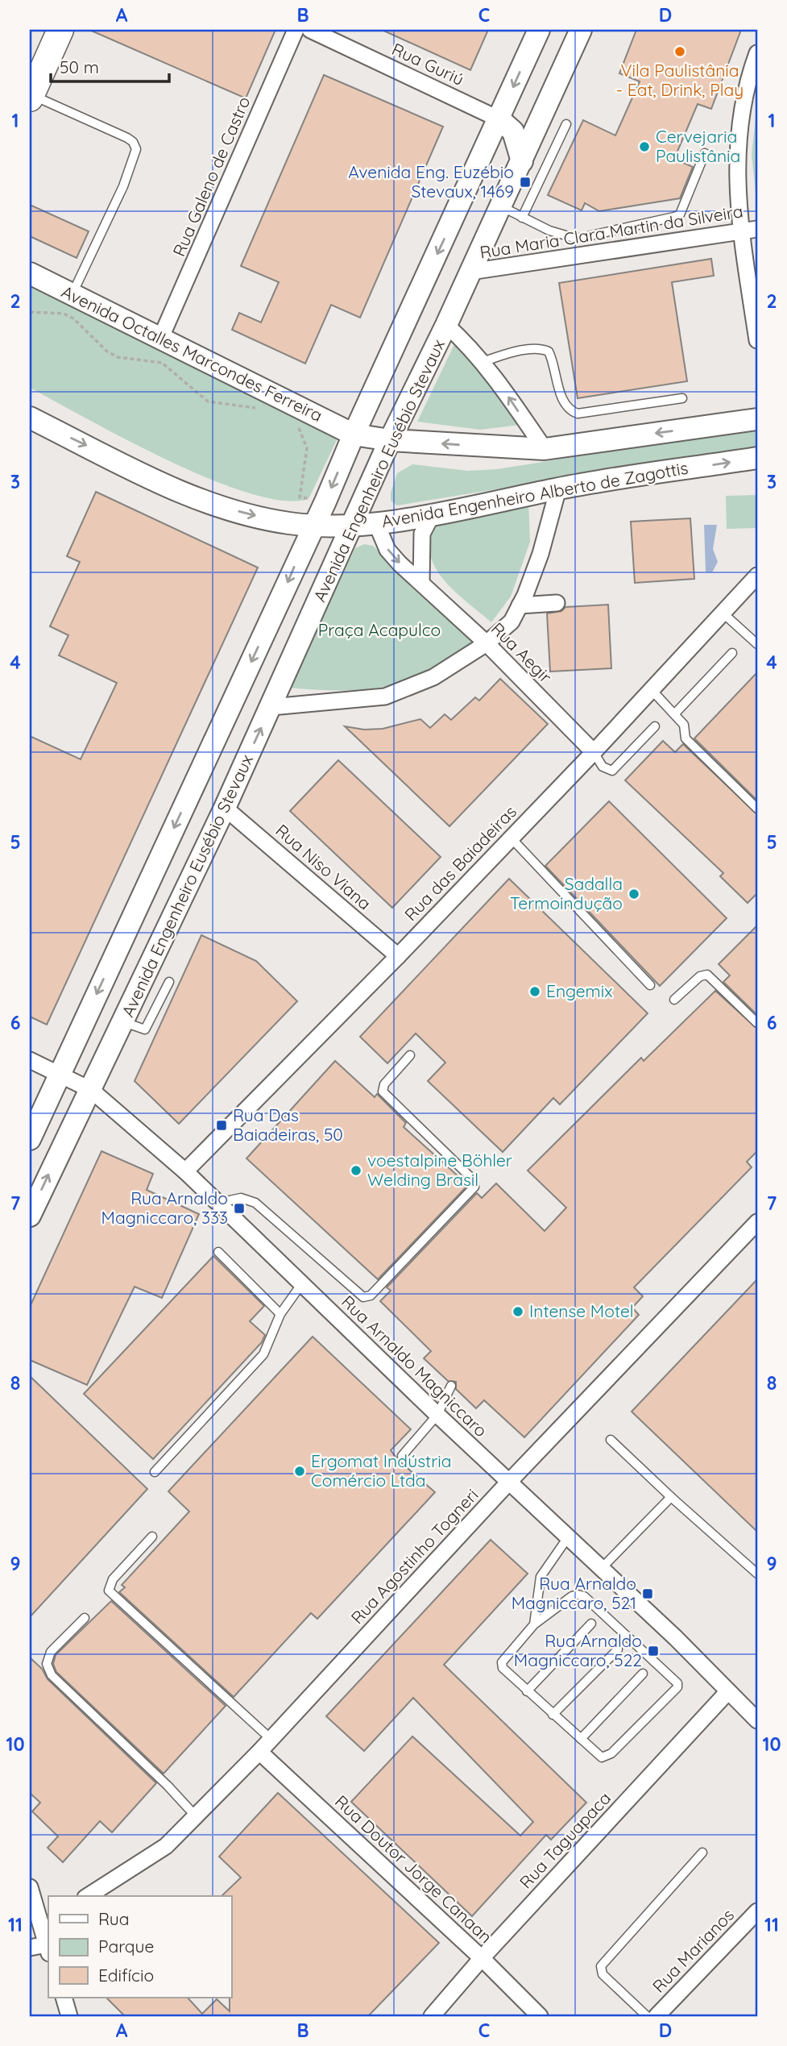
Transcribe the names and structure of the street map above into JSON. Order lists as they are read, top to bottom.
{
  "streets": {
    "main road": ["Avenida Octalles Marcondes Ferreira", "Avenida Engenheiro Eusébio Stevaux", "Avenida Engenheiro Alberto de Zagottis"],
    "street": [
      "Rua Guriú",
      "Rua Galeno de Castro",
      "Rua Maria Clara Martin da Silveira",
      "Rua Aegir",
      "Rua das Baiadeiras",
      "Rua Niso Viana",
      "Rua Arnaldo Magniccaro",
      "Rua Agostinho Togneri",
      "Rua Taguapaca",
      "Rua Doutor Jorge Canaan",
      "Rua Marianos"
    ]
  },
  "crossings": [
    ["Rua Galeno de Castro", "Avenida Octalles Marcondes Ferreira"],
    ["Rua Maria Clara Martin da Silveira", "Avenida Engenheiro Eusébio Stevaux"],
    ["Avenida Engenheiro Eusébio Stevaux", "Avenida Engenheiro Alberto de Zagottis"],
    ["Avenida Engenheiro Eusébio Stevaux", "Rua Niso Viana"],
    ["Avenida Engenheiro Eusébio Stevaux", "Rua Arnaldo Magniccaro"],
    ["Avenida Engenheiro Alberto de Zagottis", "Rua Aegir"],
    ["Rua Aegir", "Rua das Baiadeiras"],
    ["Rua das Baiadeiras", "Rua Niso Viana"],
    ["Rua das Baiadeiras", "Rua Arnaldo Magniccaro"],
    ["Rua Arnaldo Magniccaro", "Rua Agostinho Togneri"],
    ["Rua Arnaldo Magniccaro", "Rua Taguapaca"],
    ["Rua Agostinho Togneri", "Rua Doutor Jorge Canaan"],
    ["Rua Taguapaca", "Rua Doutor Jorge Canaan"]
  ],
  "parks": ["Praça Acapulco"],
  "places": {
    "other": [
      "Vila Paulistânia - Eat, Drink, Play",
      "Cervejaria Paulistânia",
      "Sadalla Termoindução",
      "Engemix",
      "voestalpine Böhler Welding Brasil",
      "Intense Motel",
      "Ergomat Indústria Comércio Ltda"
    ],
    "transit": [
      "Avenida Eng. Euzébio Stevaux, 1469",
      "Rua Das Baiadeiras, 50",
      "Rua Arnaldo Magniccaro, 333",
      "Rua Arnaldo Magniccaro, 521",
      "Rua Arnaldo Magniccaro, 522"
    ]
  },
  "legend": ["Rua", "Parque", "Edifício"],
  "scale_bar": "50 m",
  "grid": {
    "columns": [
      "A",
      "B",
      "C",
      "D"
    ],
    "rows": [
      "1",
      "2",
      "3",
      "4",
      "5",
      "6",
      "7",
      "8",
      "9",
      "10",
      "11"
    ]
  }
}
